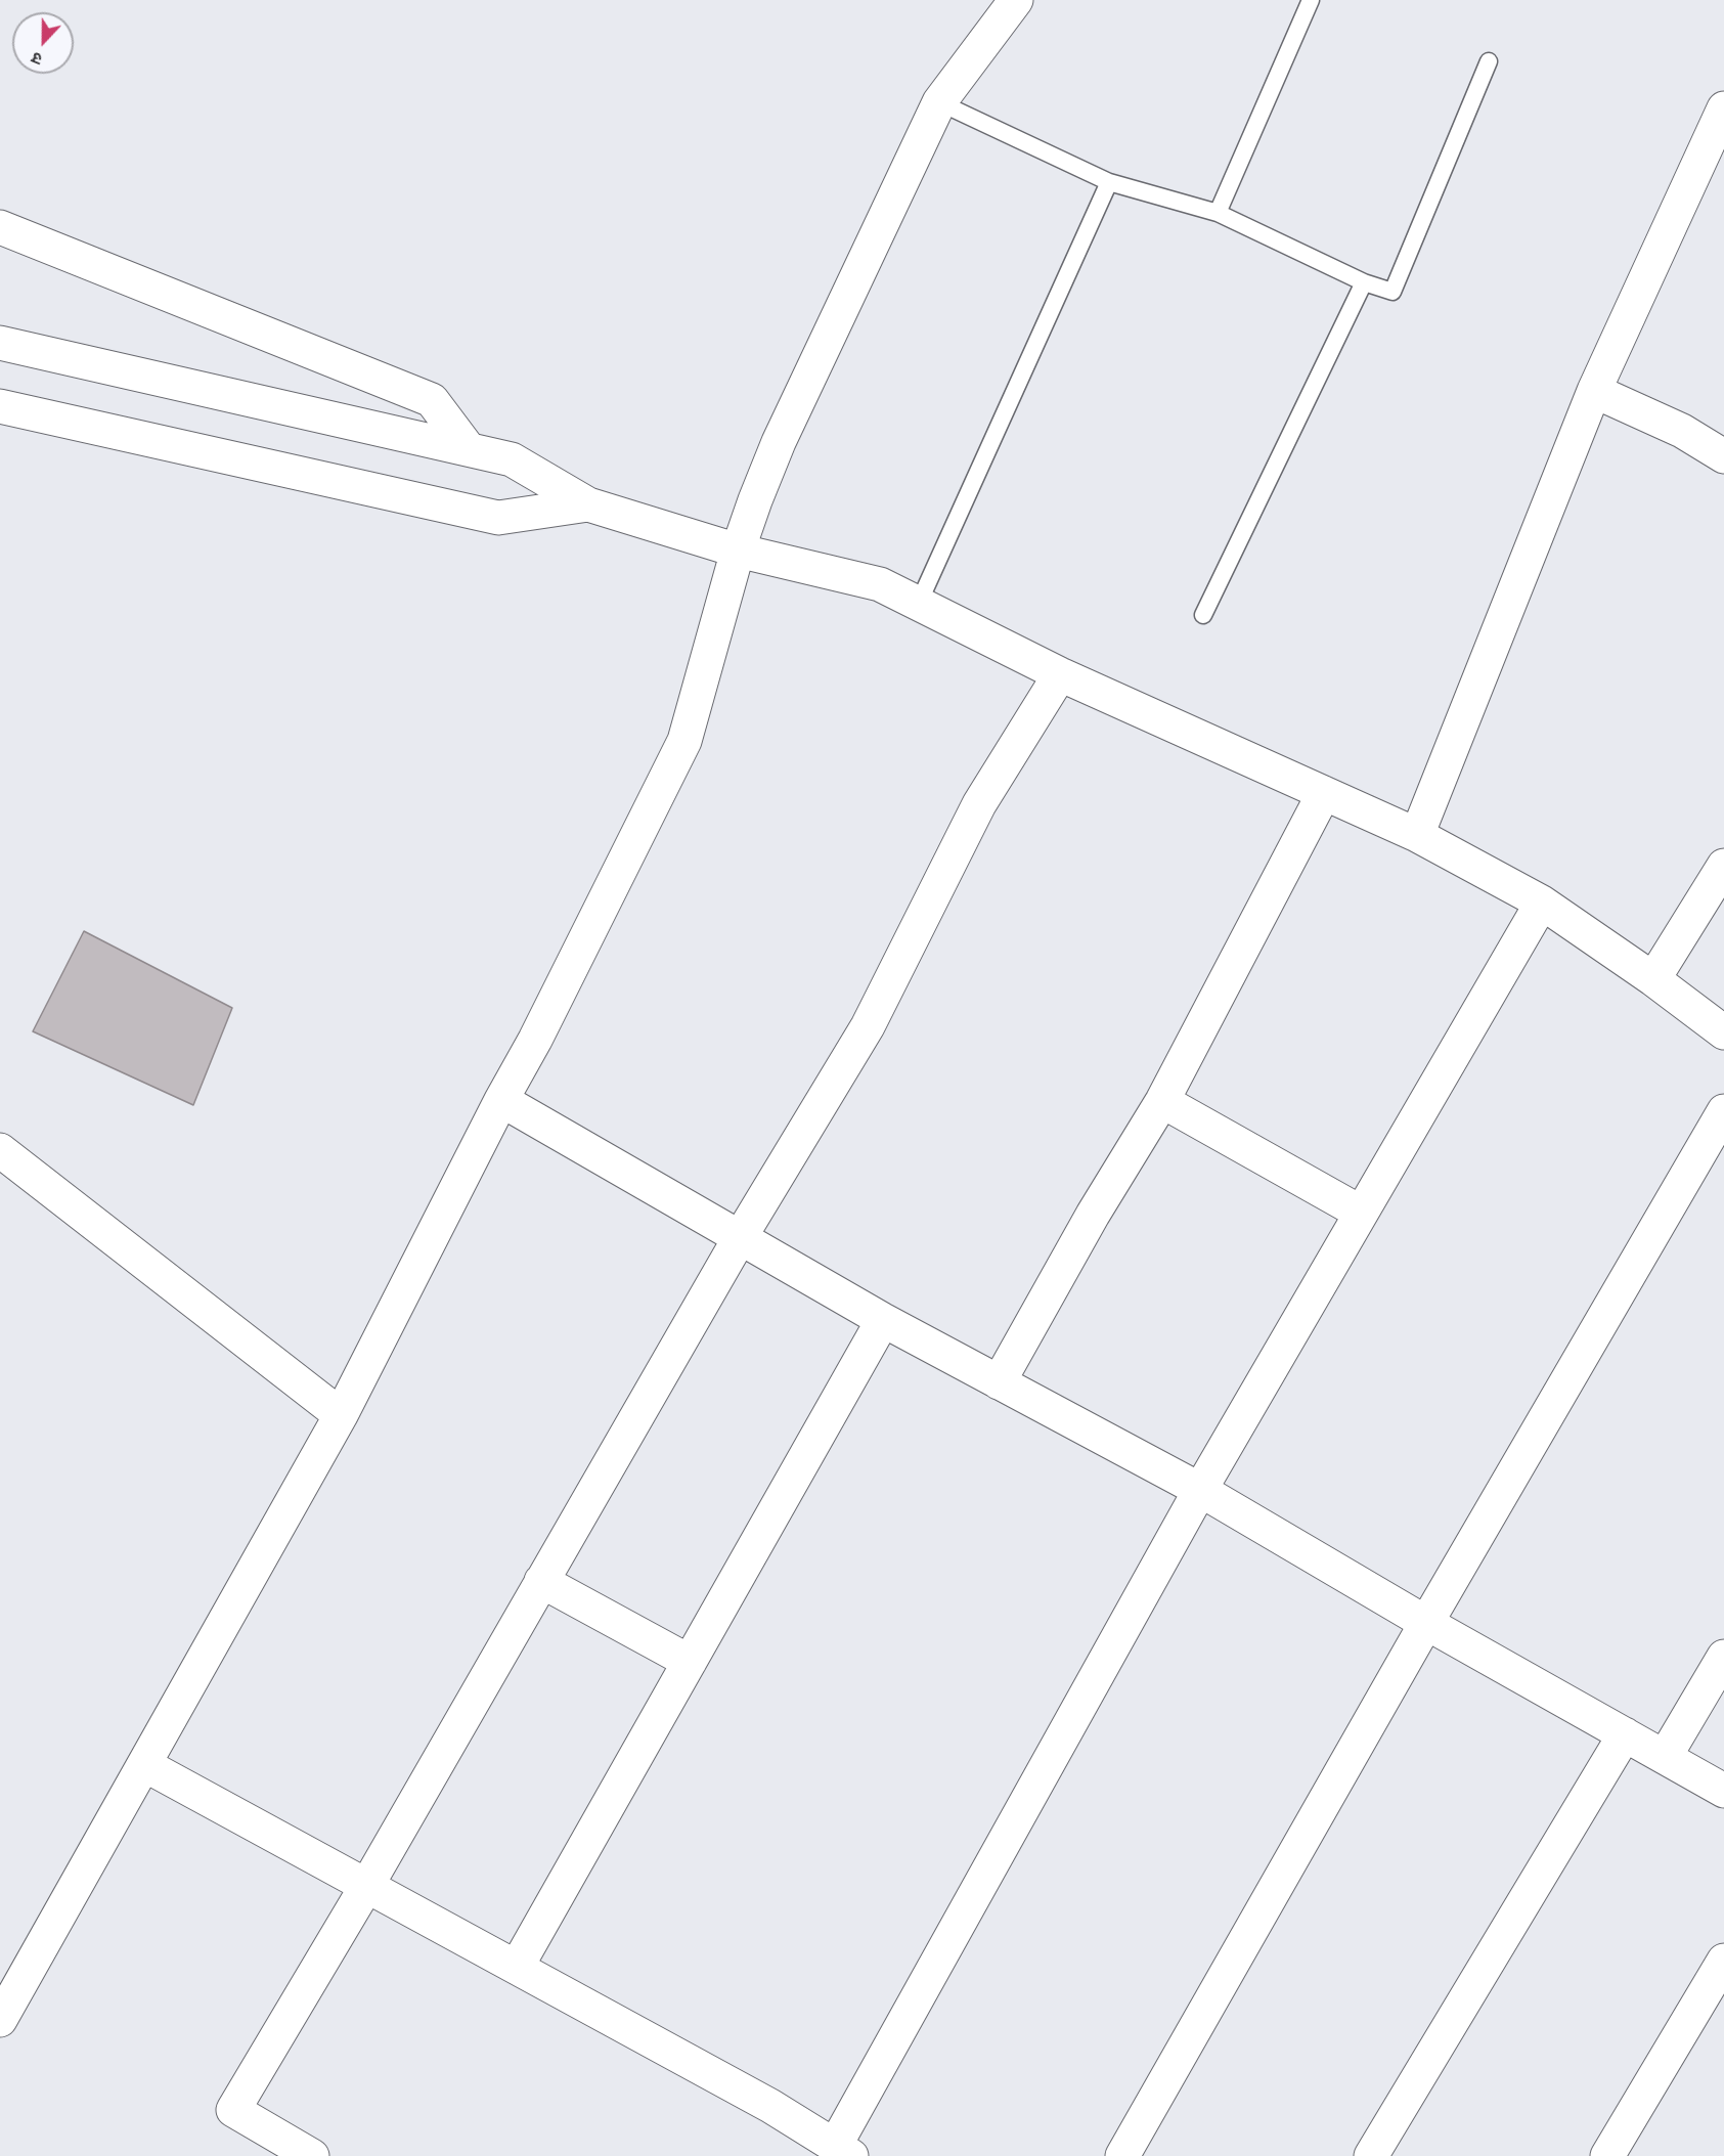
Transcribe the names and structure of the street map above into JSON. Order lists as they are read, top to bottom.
{
  "north": "bottom"
}
